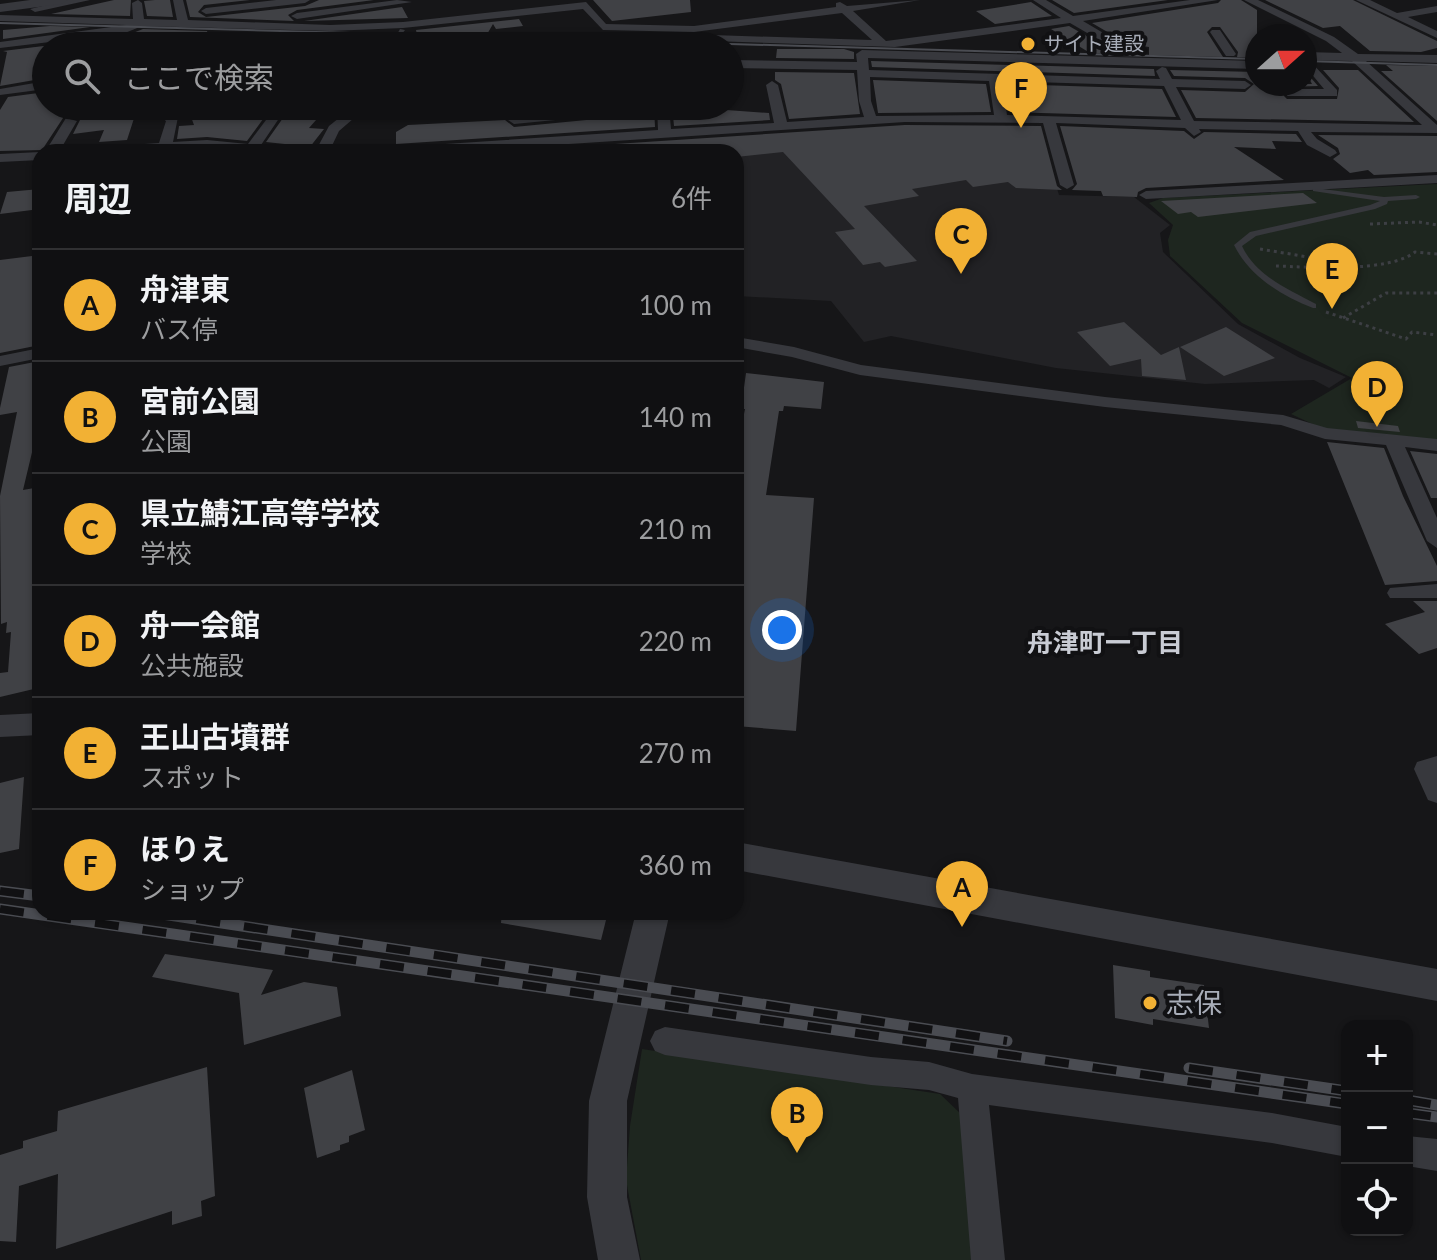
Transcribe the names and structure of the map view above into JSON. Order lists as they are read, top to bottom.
{
  "districts": ["舟津町一丁目"],
  "places": ["サイト建設", "志保"],
  "north": "right",
  "page": {
    "search": "ここで検索",
    "pins": [
      "F",
      "C",
      "E",
      "D",
      "A",
      "B"
    ],
    "heading": ["周辺", "6件"],
    "list": [
      {
        "mark": "A",
        "name": "舟津東",
        "note": "バス停",
        "value": "100 m"
      },
      {
        "mark": "B",
        "name": "宮前公園",
        "note": "公園",
        "value": "140 m"
      },
      {
        "mark": "C",
        "name": "県立鯖江高等学校",
        "note": "学校",
        "value": "210 m"
      },
      {
        "mark": "D",
        "name": "舟一会館",
        "note": "公共施設",
        "value": "220 m"
      },
      {
        "mark": "E",
        "name": "王山古墳群",
        "note": "スポット",
        "value": "270 m"
      },
      {
        "mark": "F",
        "name": "ほりえ",
        "note": "ショップ",
        "value": "360 m"
      }
    ],
    "map_buttons": ["+", "−"]
  }
}
